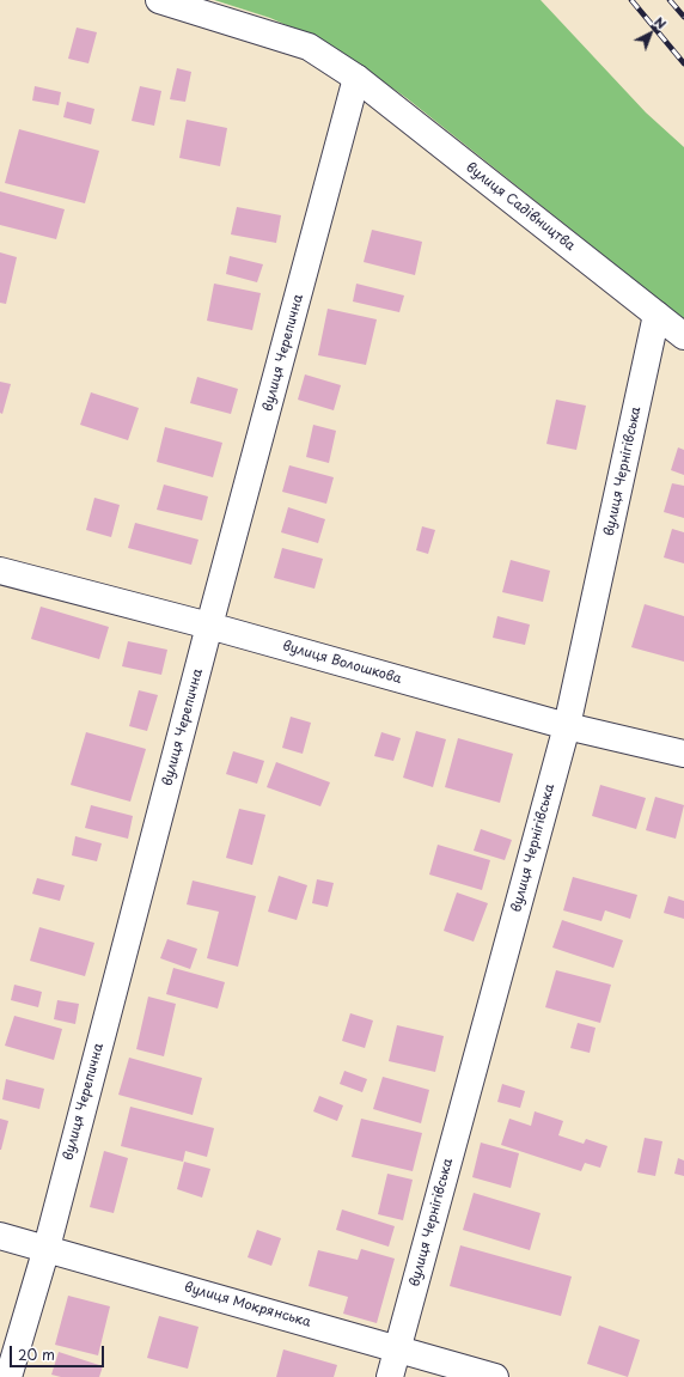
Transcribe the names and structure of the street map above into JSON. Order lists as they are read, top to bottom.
{
  "streets": {
    "street": [
      "вулиця Садівництва",
      "вулиця Черепична",
      "вулиця Чернігівська",
      "вулиця Волошкова",
      "вулиця Мокрянська"
    ]
  },
  "crossings": [
    ["вулиця Садівництва", "вулиця Черепична"],
    ["вулиця Садівництва", "вулиця Чернігівська"],
    ["вулиця Черепична", "вулиця Волошкова"],
    ["вулиця Черепична", "вулиця Мокрянська"],
    ["вулиця Чернігівська", "вулиця Волошкова"],
    ["вулиця Чернігівська", "вулиця Мокрянська"]
  ],
  "scale_bar": "20 m",
  "north": "top right"
}
